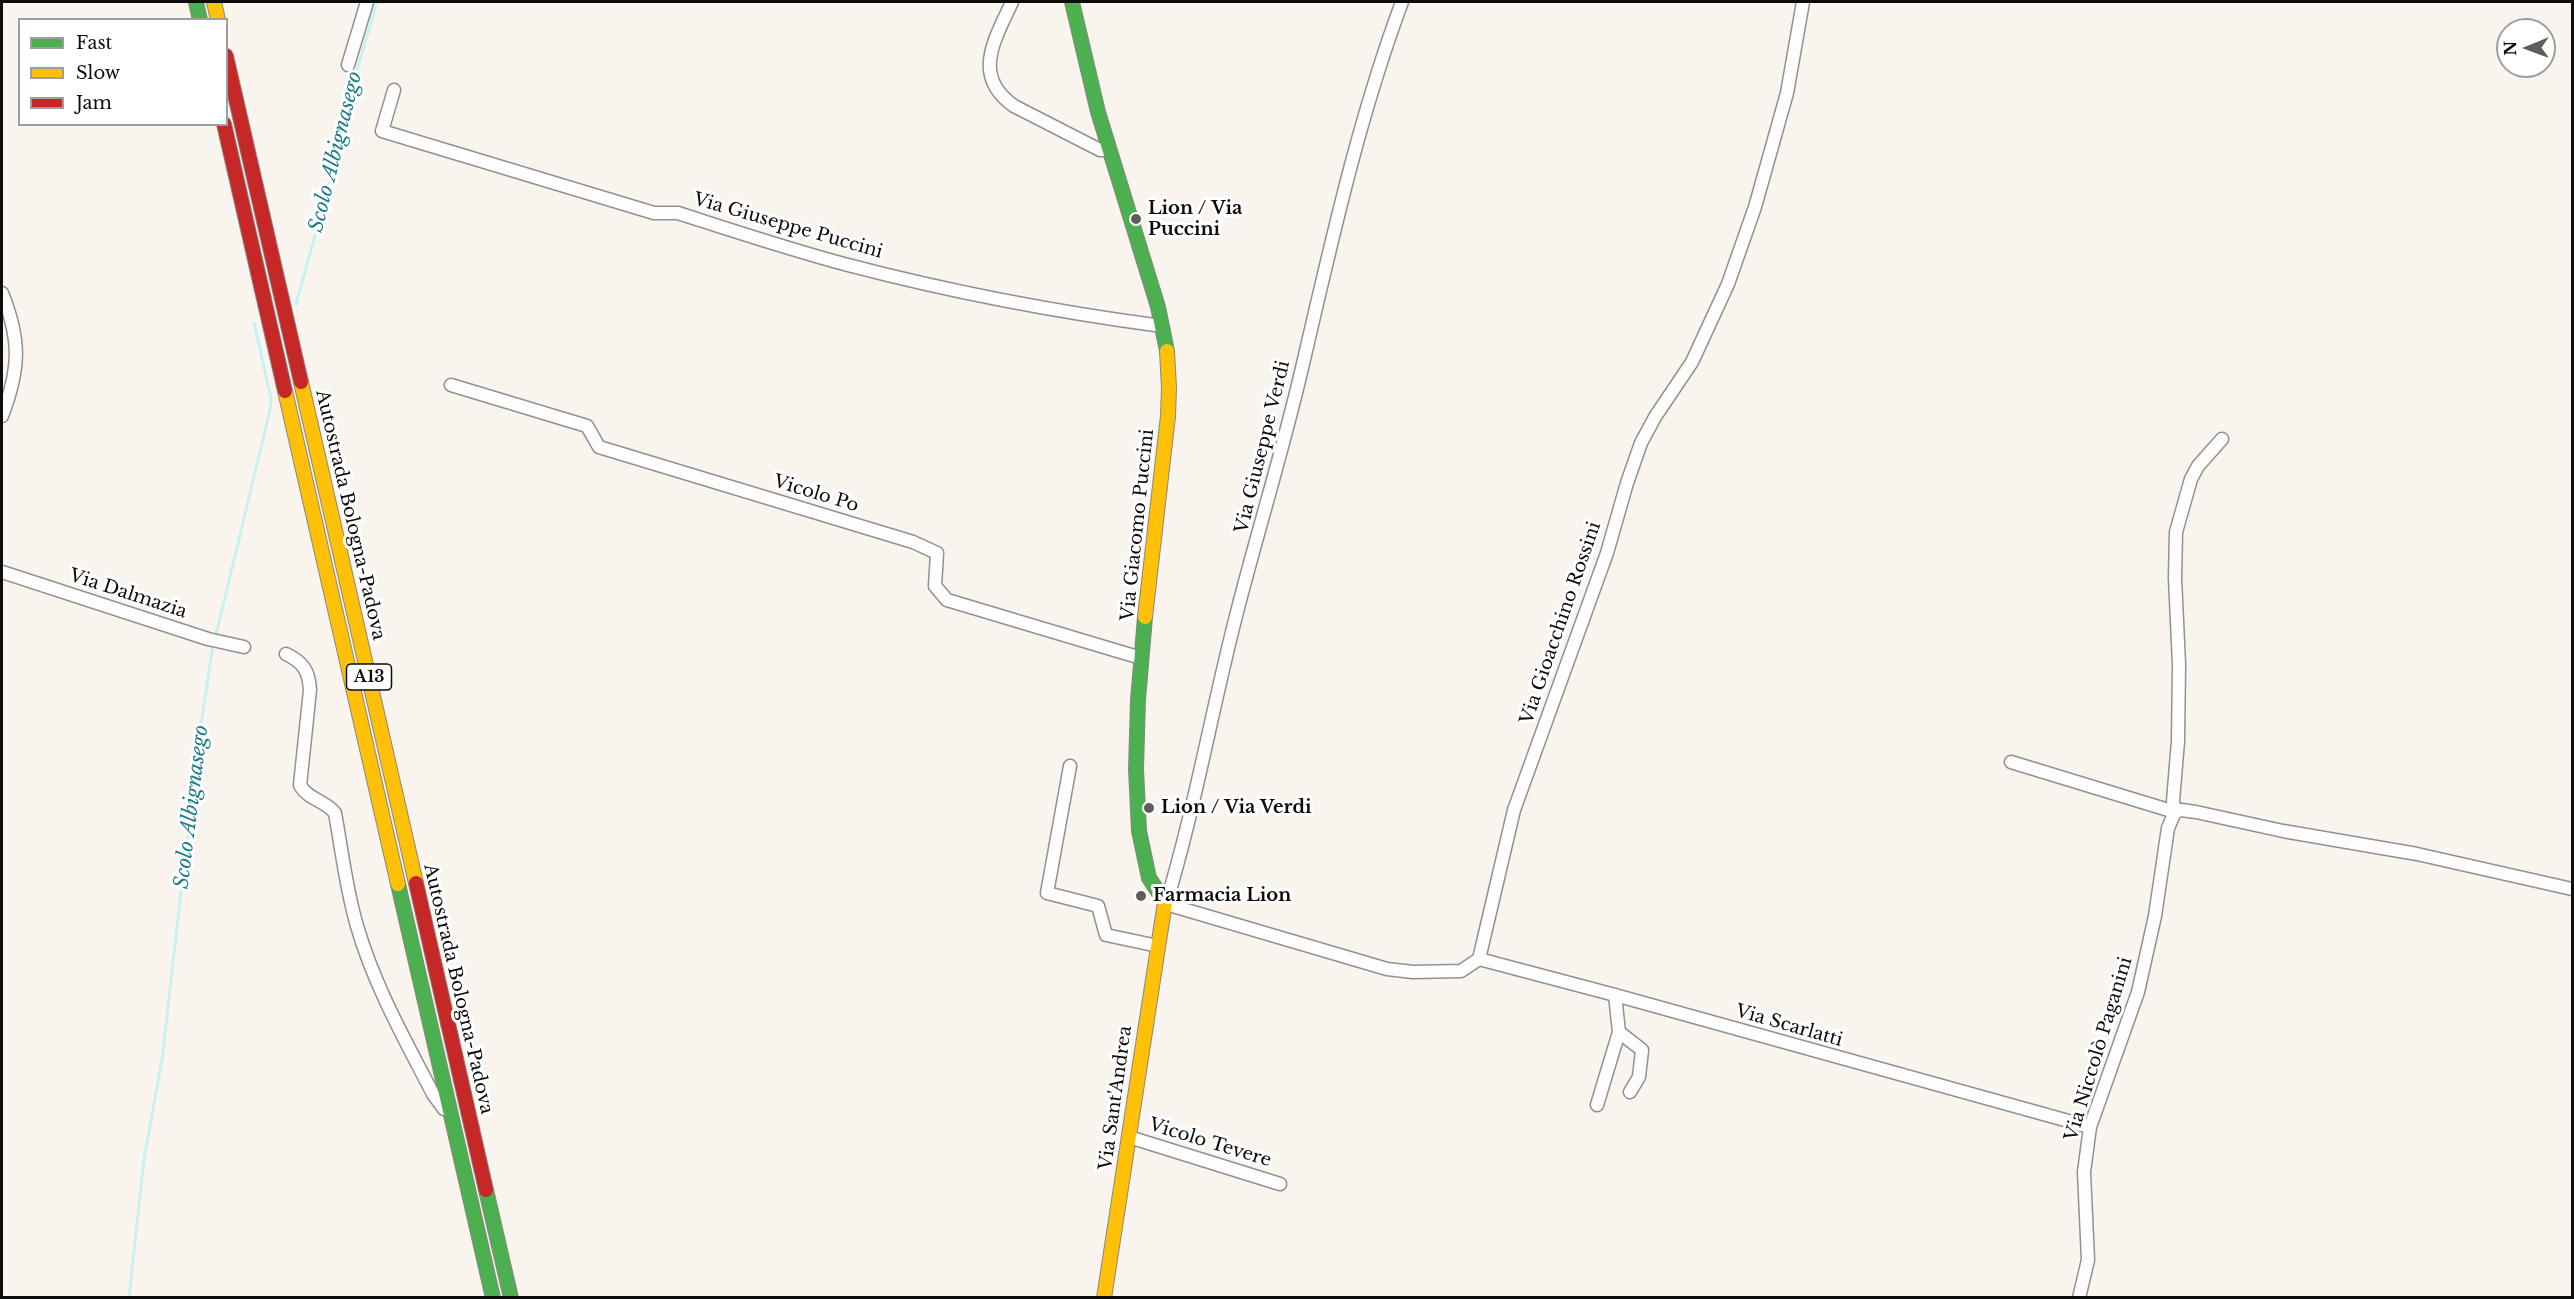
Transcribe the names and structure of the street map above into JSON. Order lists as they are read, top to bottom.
{
  "streets": {
    "main road": [
      "Autostrada Bologna-Padova",
      "Via Giacomo Puccini",
      "A13",
      "Via Sant'Andrea"
    ],
    "street": [
      "Via Giuseppe Puccini",
      "Via Giuseppe Verdi",
      "Vicolo Po",
      "Via Dalmazia",
      "Via Gioacchino Rossini",
      "Via Scarlatti",
      "Via Niccolò Paganini",
      "Vicolo Tevere"
    ]
  },
  "crossings": [
    ["Via Giuseppe Puccini", "Via Giacomo Puccini"],
    ["Via Giuseppe Verdi", "Via Giacomo Puccini"],
    ["Via Giuseppe Verdi", "Via Sant'Andrea"],
    ["Vicolo Po", "Via Giacomo Puccini"],
    ["Via Giacomo Puccini", "Via Sant'Andrea"],
    ["Via Gioacchino Rossini", "Via Scarlatti"],
    ["Via Scarlatti", "Via Niccolò Paganini"],
    ["Via Sant'Andrea", "Vicolo Tevere"]
  ],
  "water": ["Scolo Albignasego"],
  "places": ["Lion / Via Puccini", "Lion / Via Verdi", "Farmacia Lion"],
  "legend": ["Fast", "Slow", "Jam"],
  "north": "left"
}
